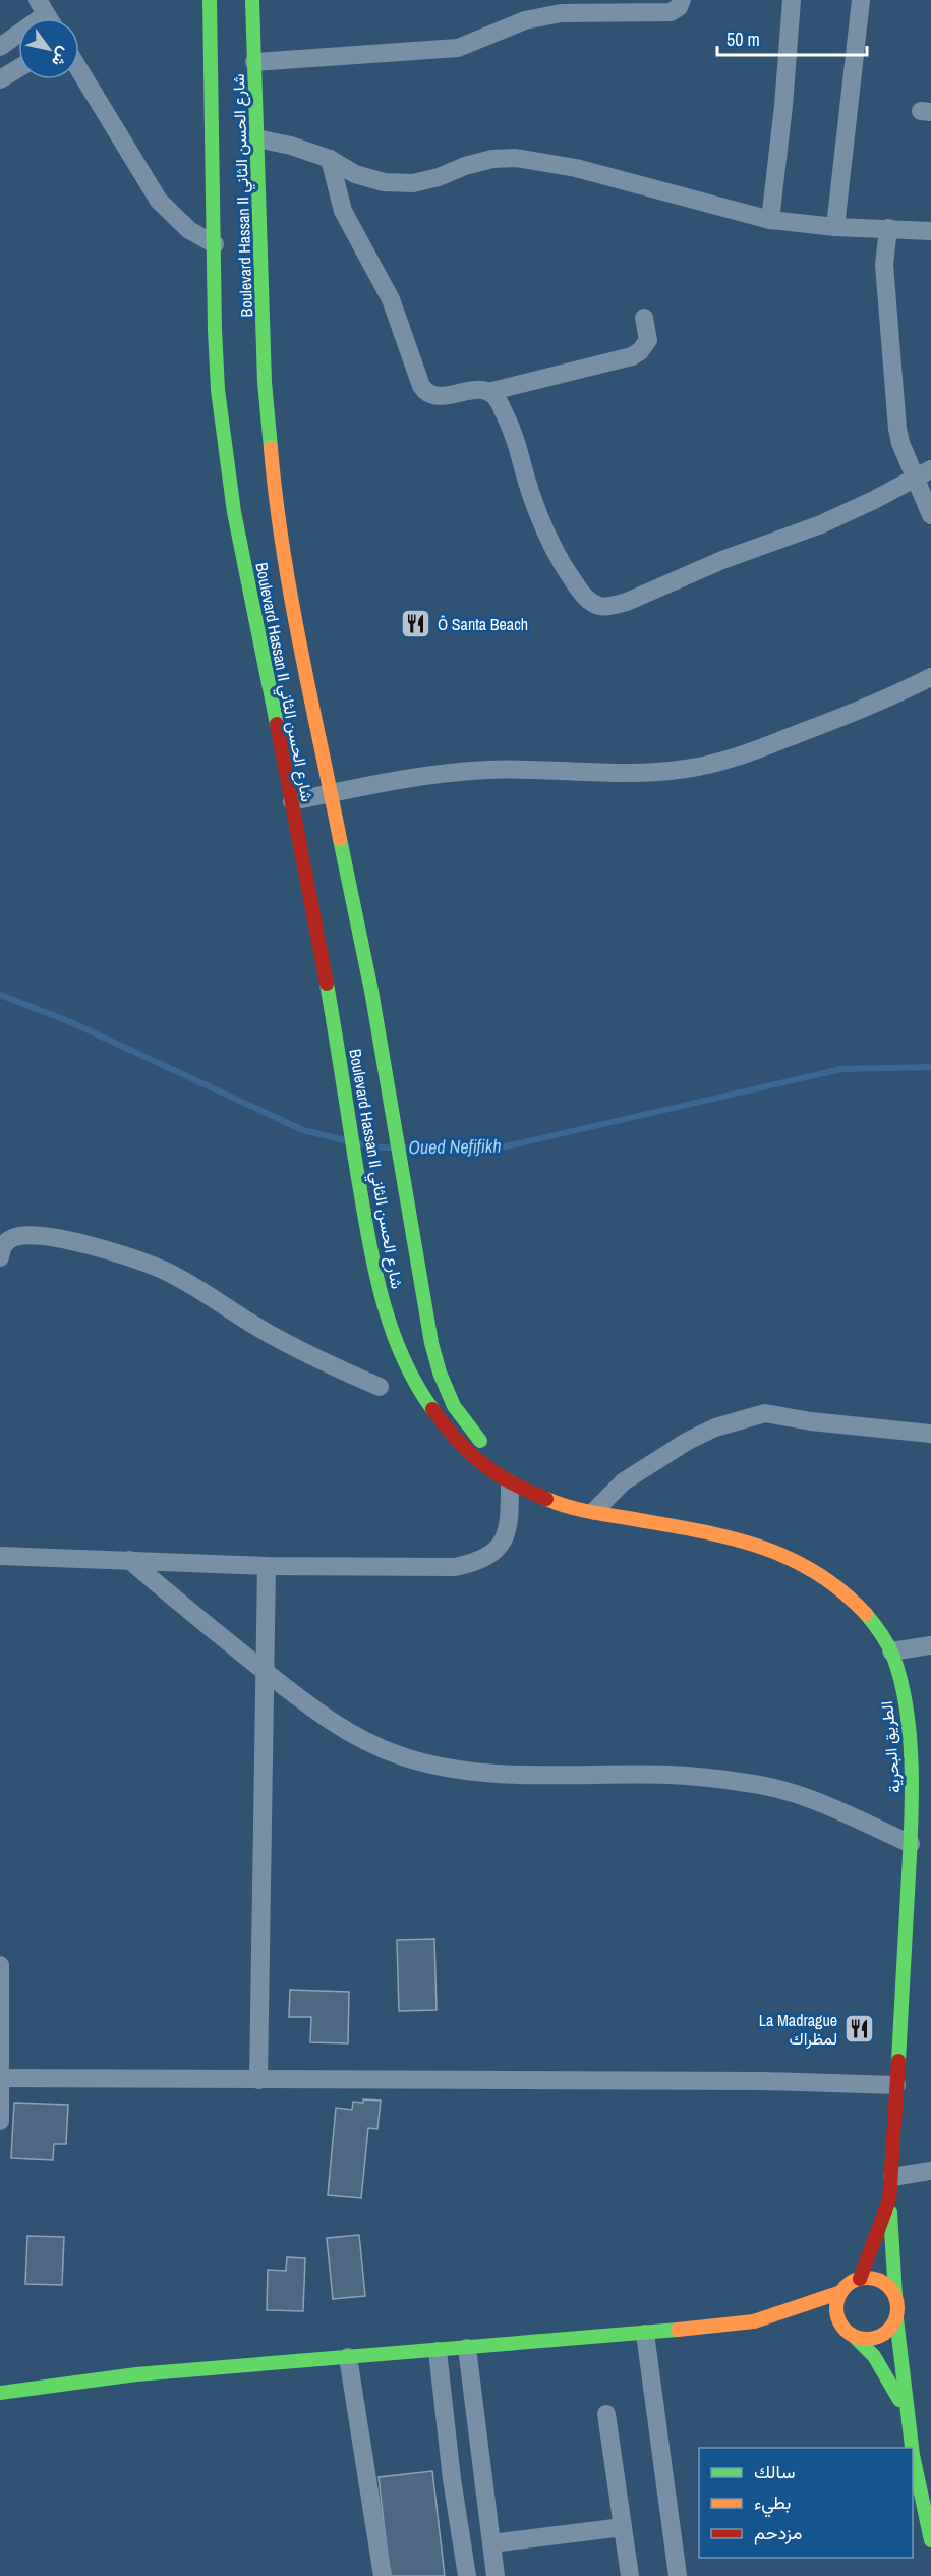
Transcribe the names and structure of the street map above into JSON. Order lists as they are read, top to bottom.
{
  "streets": {
    "main road": ["Boulevard Hassan II شارع الحسن الثاني", "الطريق البحرية"]
  },
  "crossings": [
    ["Boulevard Hassan II شارع الحسن الثاني", "الطريق البحرية"]
  ],
  "water": ["Oued Nefifikh"],
  "places": {
    "restaurant": ["Ô Santa Beach", "La Madrague لمظراك"]
  },
  "legend": ["سالك", "بطيء", "مزدحم"],
  "scale_bar": "50 m",
  "north": "bottom right"
}
